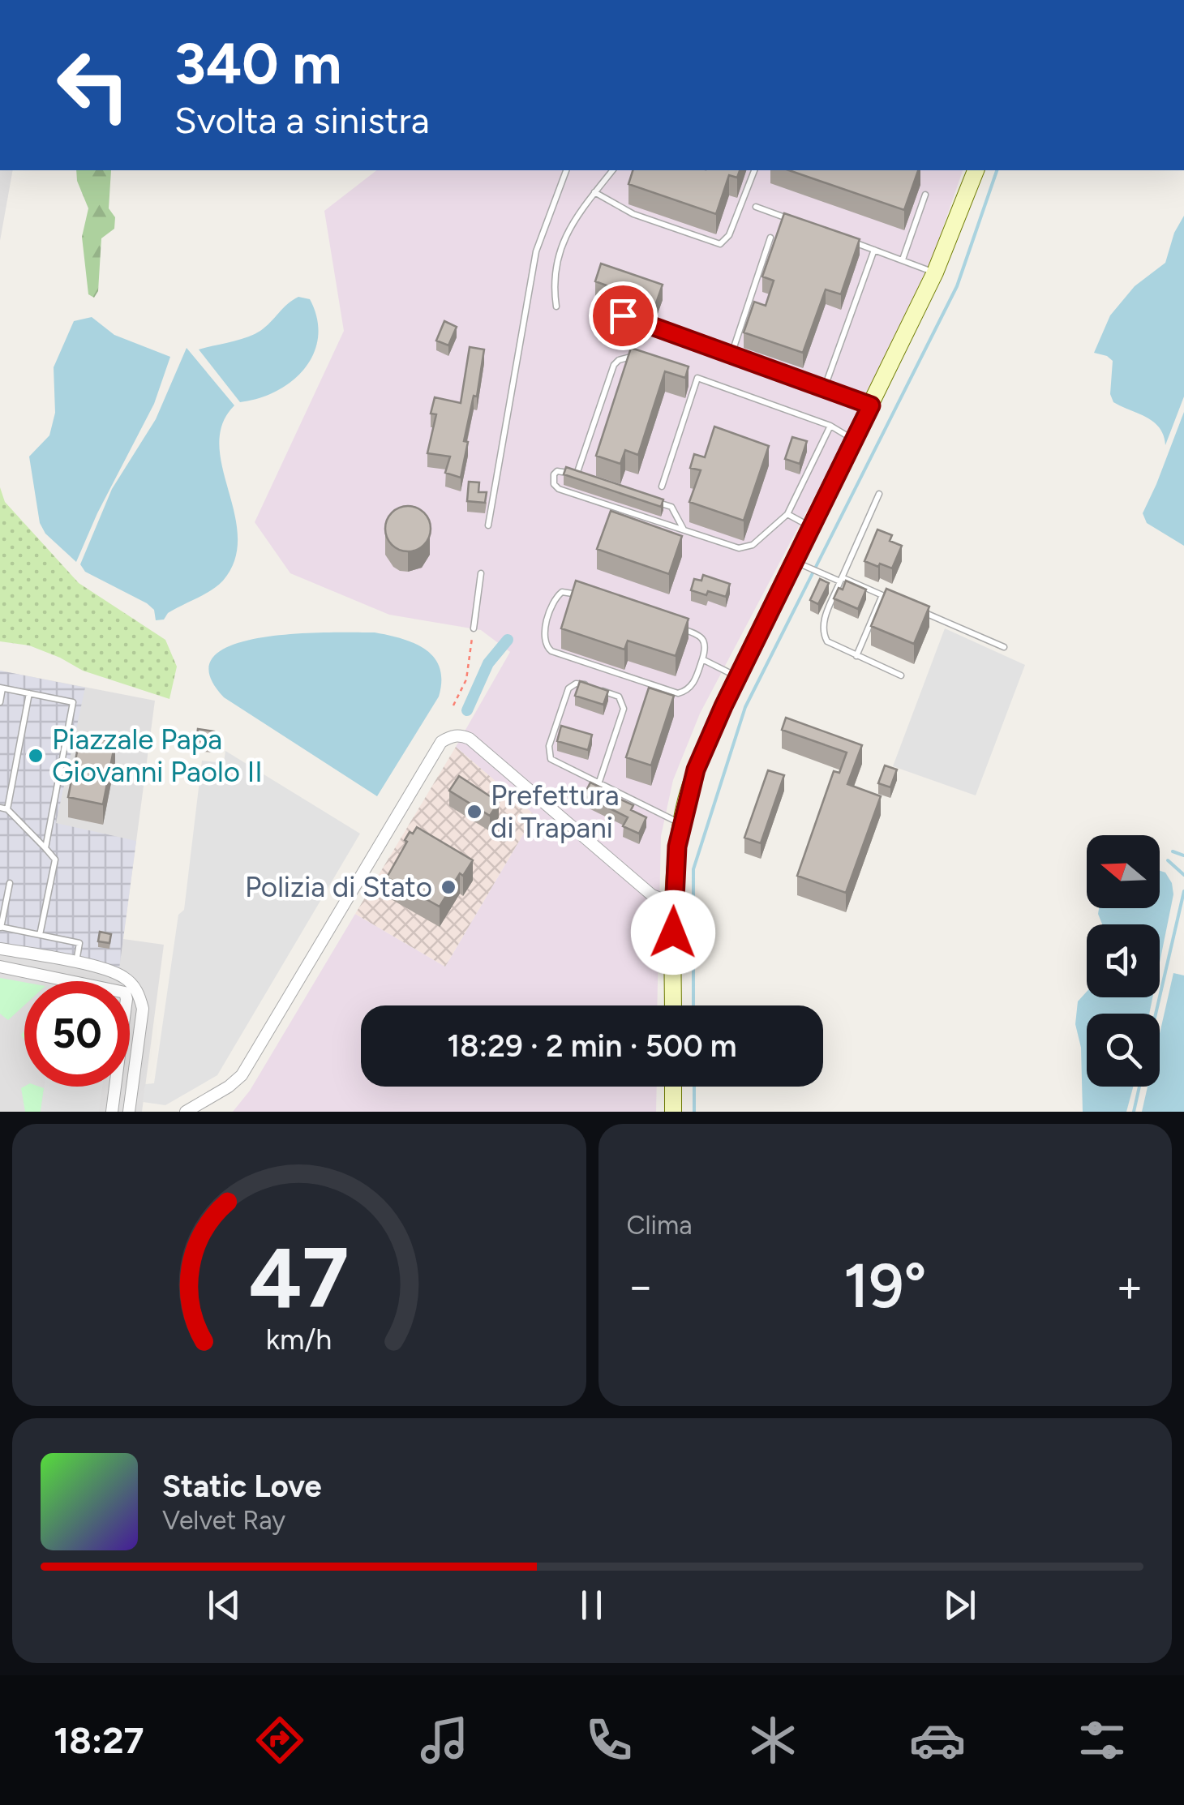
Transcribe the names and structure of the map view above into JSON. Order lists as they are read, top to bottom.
{
  "places": ["Piazzale Papa Giovanni Paolo II", "Prefettura di Trapani", "Polizia di Stato"],
  "north": "left",
  "page": {
    "turn": ["340 m", "Svolta a sinistra"],
    "limit": "50",
    "trip": "18:29 · 2 min · 500 m",
    "tile": "Clima",
    "heat": ["−", "19°", "+"],
    "song": ["Static Love", "Velvet Ray"],
    "tabs": "18:27",
    "gauge": ["47", "km/h"]
  }
}
